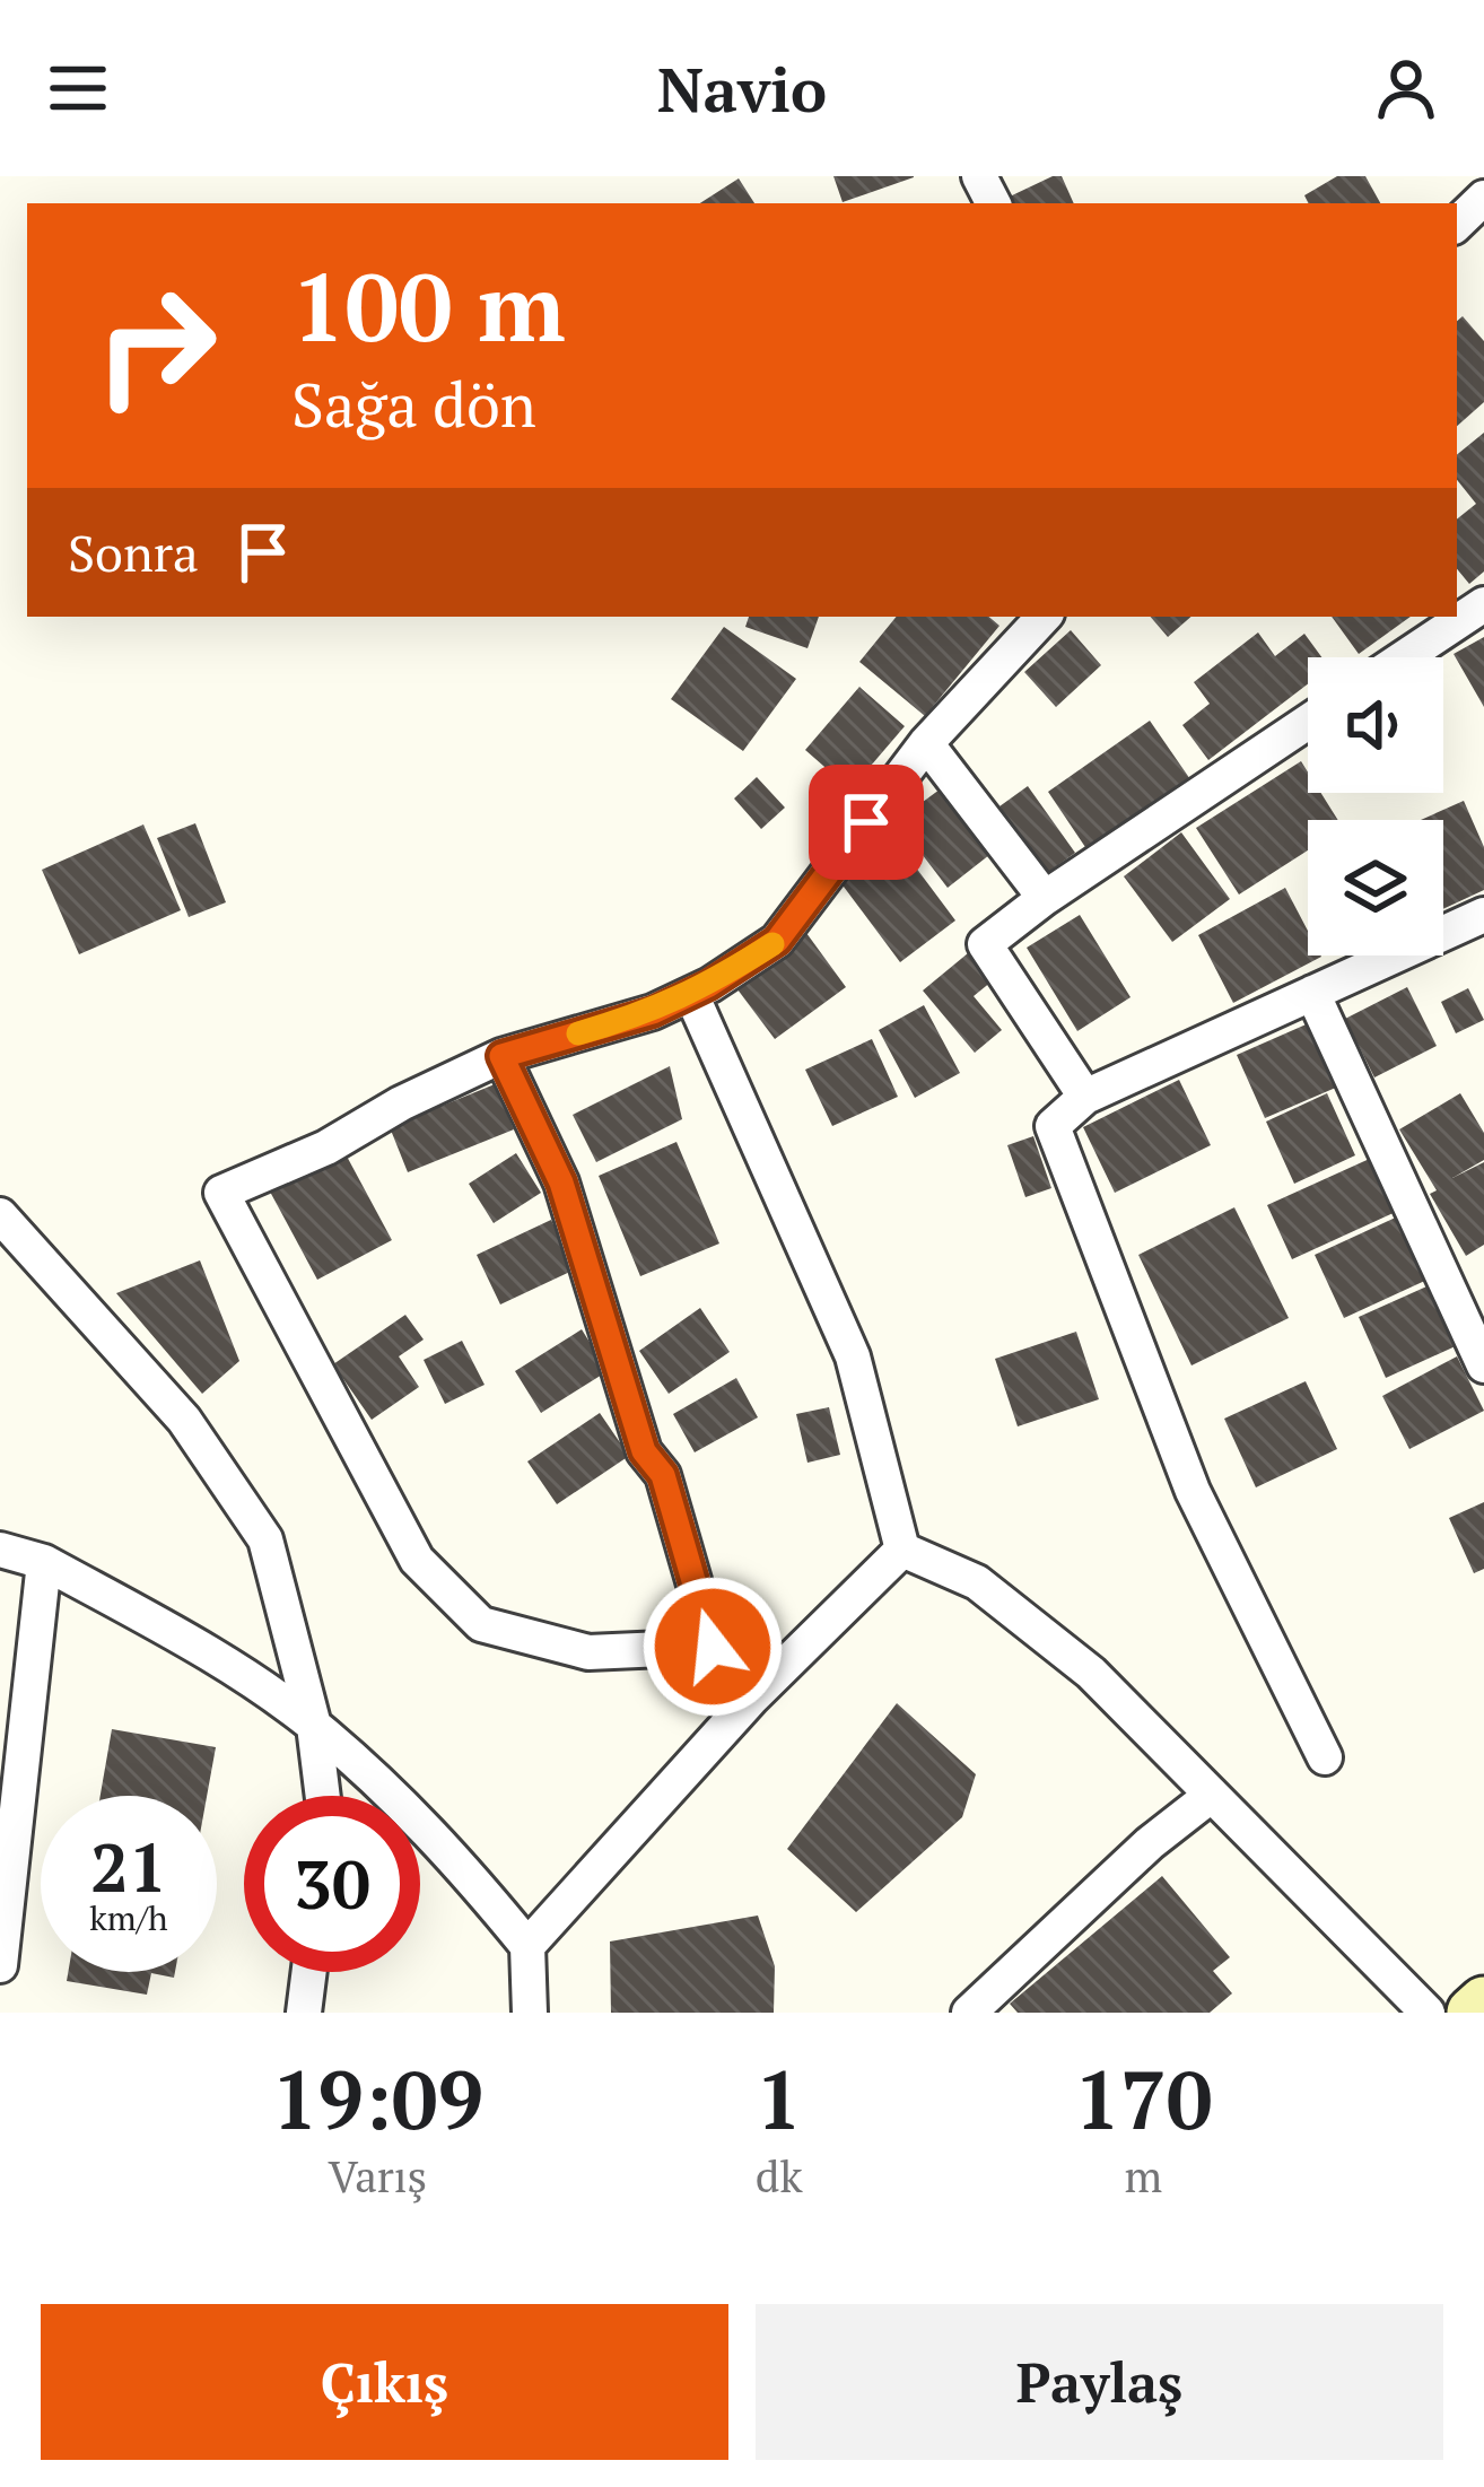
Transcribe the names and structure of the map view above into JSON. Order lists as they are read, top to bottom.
{
  "page": {
    "header": "Navio",
    "turn": ["100 m", "Sağa dön"],
    "then": "Sonra",
    "speed": "21 km/h",
    "limit": "30",
    "eta": [
      "19:09",
      "Varış",
      "1",
      "dk",
      "170",
      "m"
    ],
    "buttons": ["Çıkış", "Paylaş"]
  }
}
